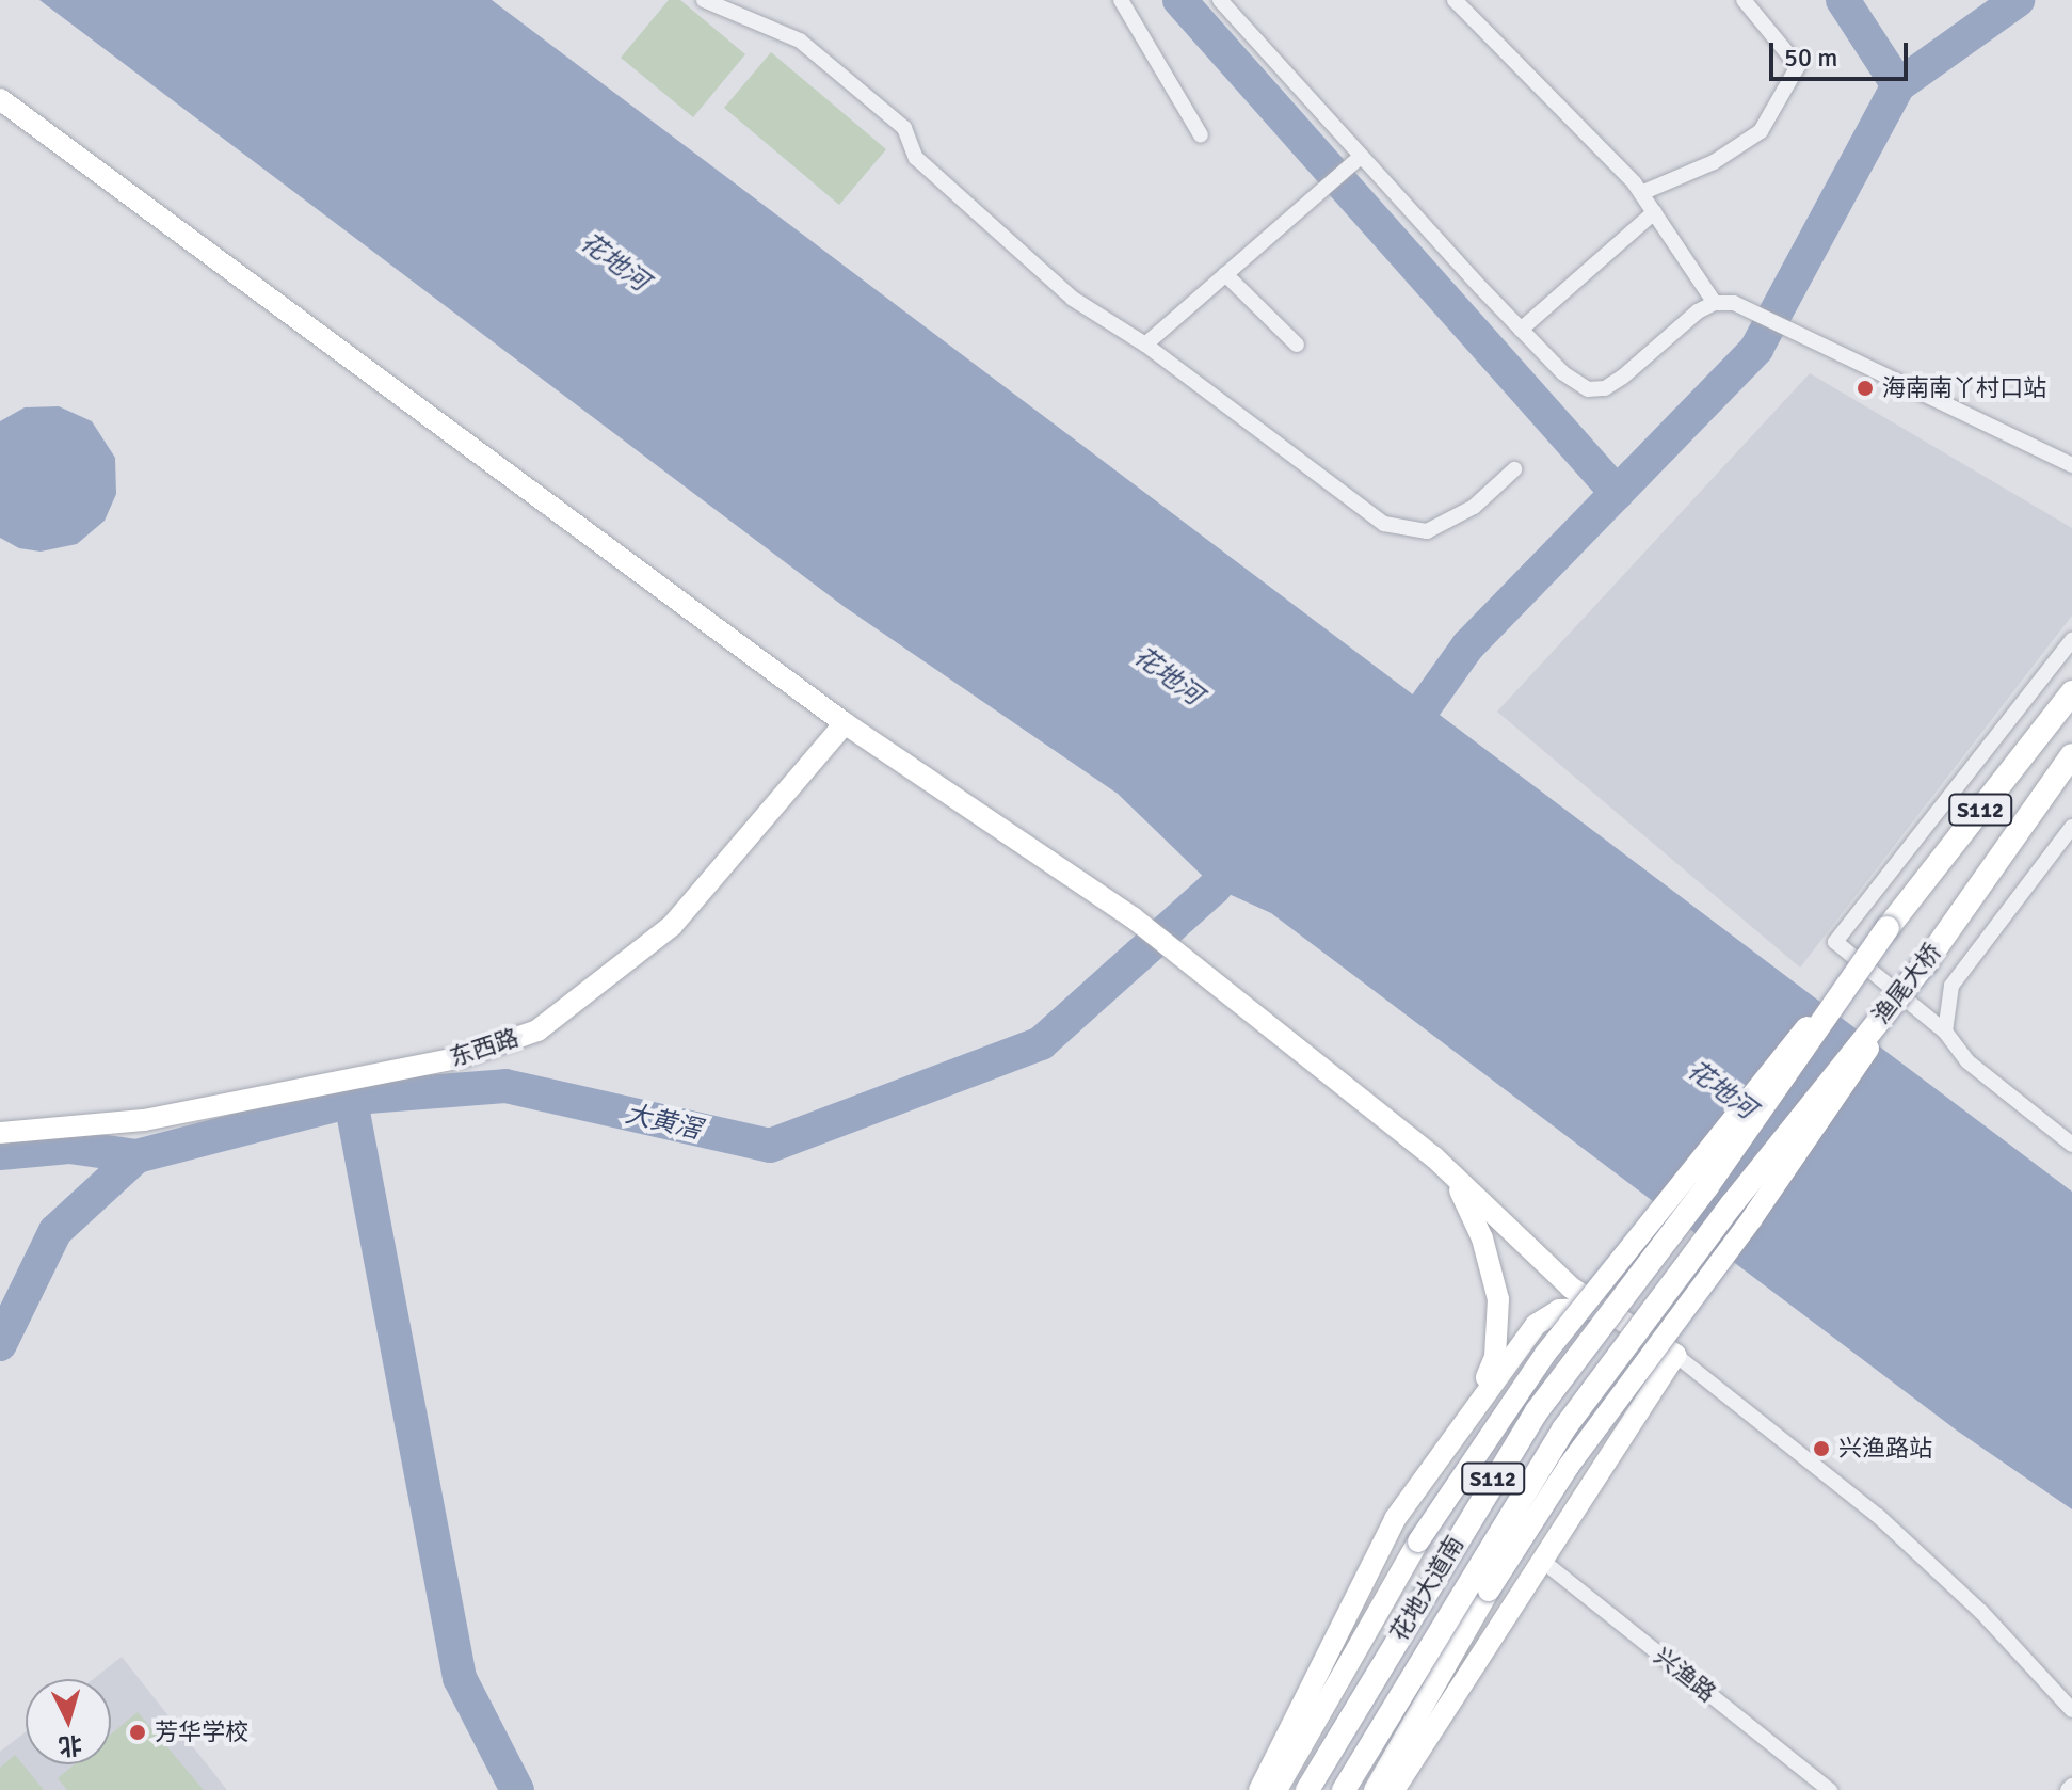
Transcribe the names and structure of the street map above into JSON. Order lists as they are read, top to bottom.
{
  "streets": {
    "main road": ["S112", "渔尾大桥", "花地大道南"],
    "street": ["东西路", "兴渔路"]
  },
  "crossings": [
    ["S112", "花地大道南"],
    ["渔尾大桥", "花地大道南"]
  ],
  "water": ["花地河", "大黄滘"],
  "places": ["海南南丫村口站", "兴渔路站", "芳华学校"],
  "scale_bar": "50 m",
  "north": "bottom"
}
